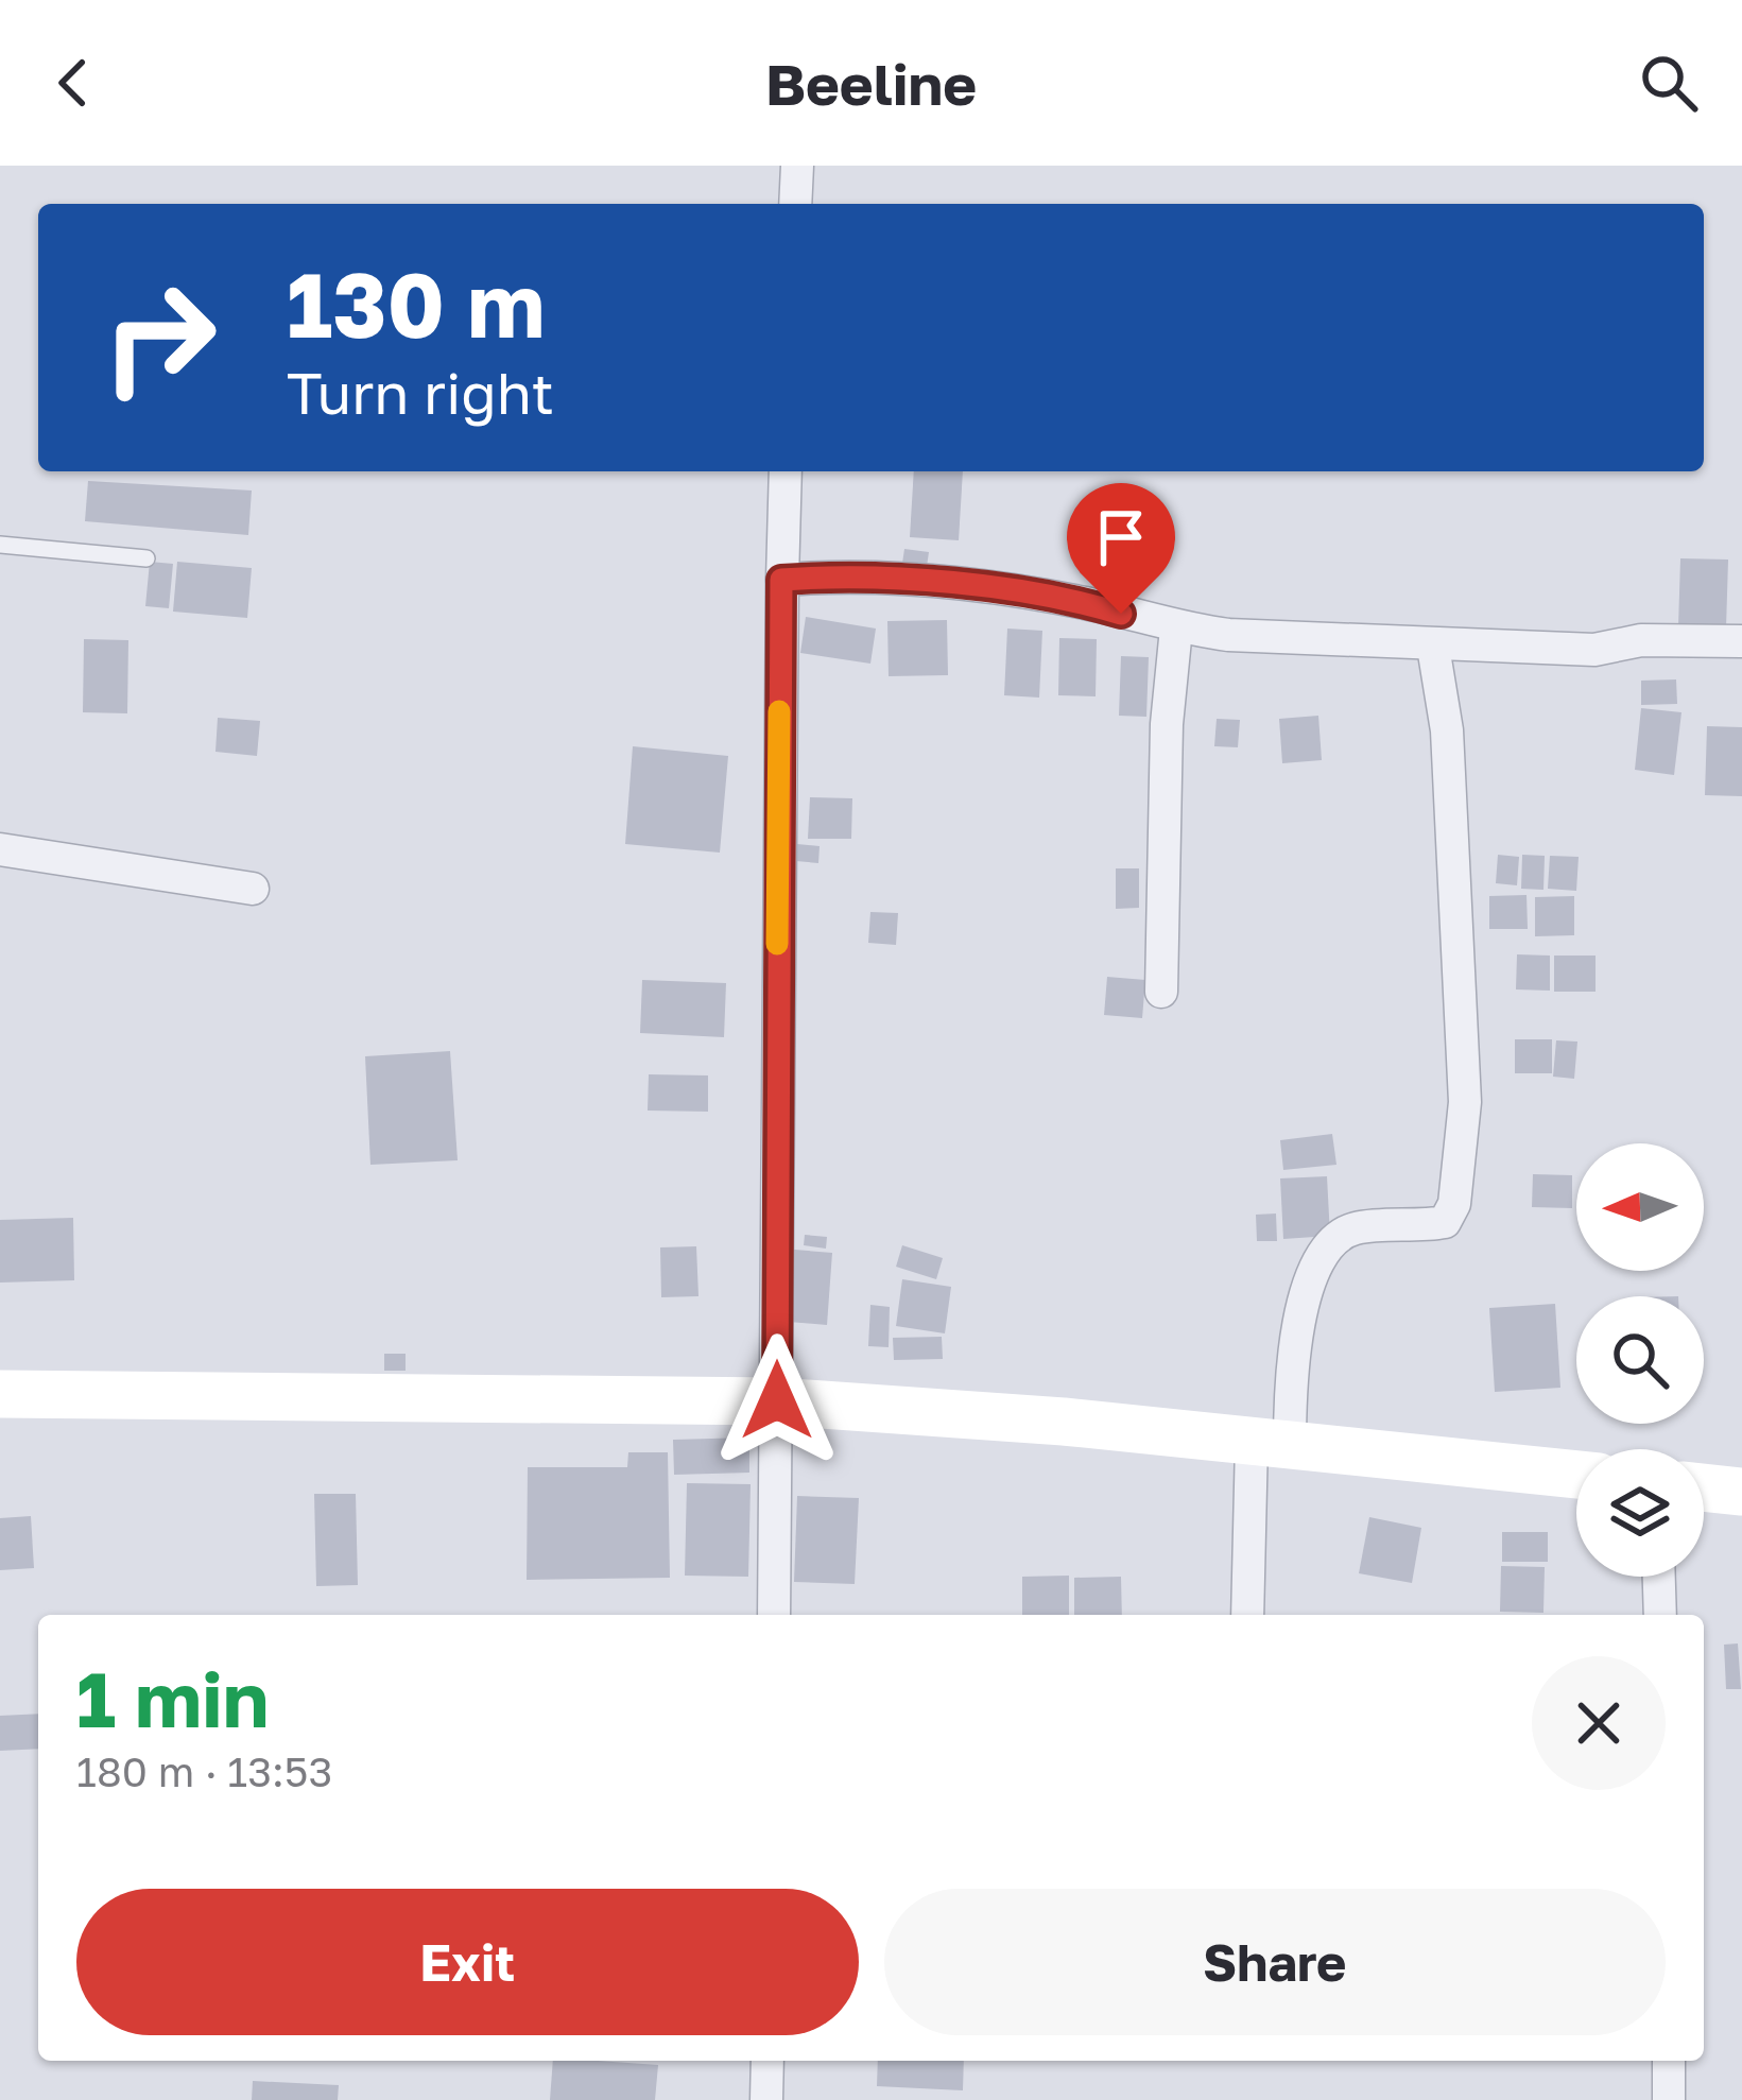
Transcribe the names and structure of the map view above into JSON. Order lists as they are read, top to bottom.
{
  "north": "left",
  "page": {
    "header": "Beeline",
    "turn": ["130 m", "Turn right"],
    "heading": ["1 min", "180 m · 13:53"],
    "buttons": ["Exit", "Share"]
  }
}
